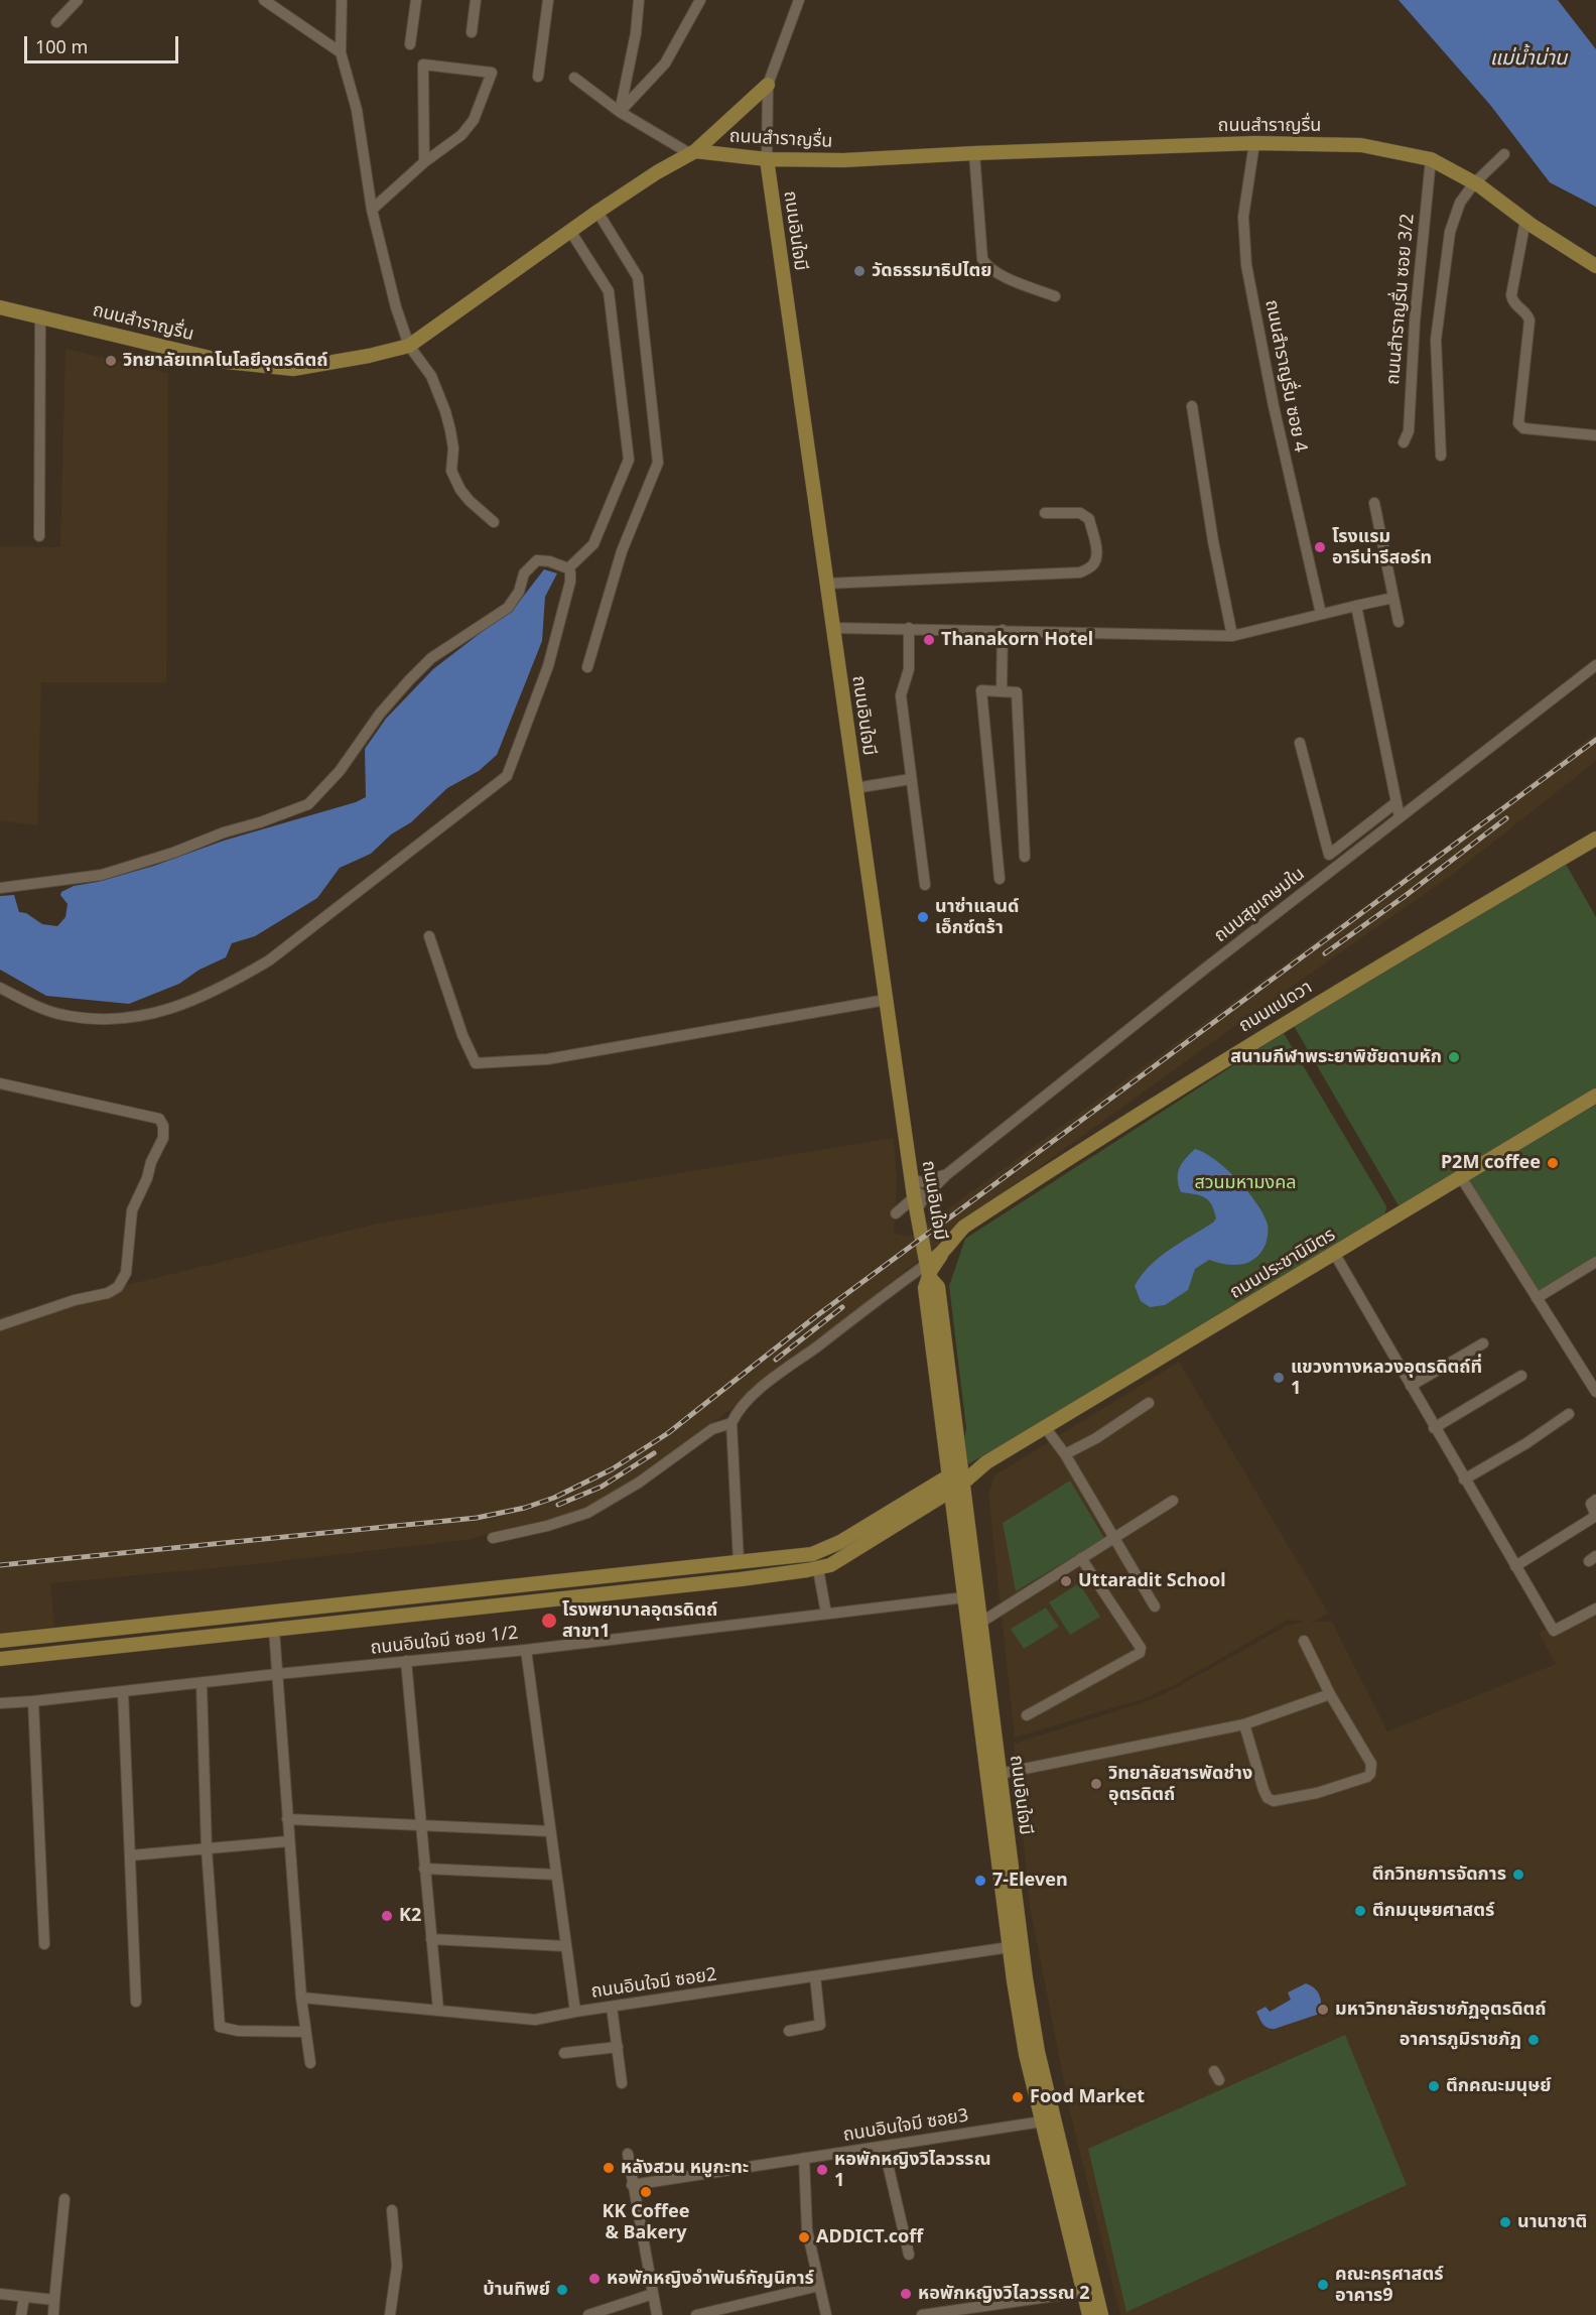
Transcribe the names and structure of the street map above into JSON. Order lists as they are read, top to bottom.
{
  "streets": {
    "main road": [
      "ถนนสำราญรื่น",
      "ถนนอินใจมี",
      "ถนนแปดวา",
      "ถนนประชานิมิตร"
    ],
    "street": [
      "ถนนสำราญรื่น ซอย 3/2",
      "ถนนสำราญรื่น ซอย 4",
      "ถนนสุขเกษมใน",
      "ถนนอินใจมี ซอย 1/2",
      "ถนนอินใจมี ซอย2",
      "ถนนอินใจมี ซอย3"
    ]
  },
  "crossings": [
    ["ถนนสำราญรื่น", "ถนนอินใจมี"],
    ["ถนนสำราญรื่น", "ถนนสำราญรื่น ซอย 3/2"],
    ["ถนนสำราญรื่น", "ถนนสำราญรื่น ซอย 4"],
    ["ถนนอินใจมี", "ถนนสุขเกษมใน"],
    ["ถนนอินใจมี", "ถนนแปดวา"],
    ["ถนนอินใจมี", "ถนนประชานิมิตร"],
    ["ถนนอินใจมี", "ถนนอินใจมี ซอย 1/2"],
    ["ถนนอินใจมี", "ถนนอินใจมี ซอย2"],
    ["ถนนอินใจมี", "ถนนอินใจมี ซอย3"]
  ],
  "water": ["แม่น้ำน่าน"],
  "parks": ["สวนมหามงคล"],
  "places": [
    "วัดธรรมาธิปไตย",
    "วิทยาลัยเทคโนโลยีอุตรดิตถ์",
    "โรงแรม อารีน่ารีสอร์ท",
    "Thanakorn Hotel",
    "นาซ่าแลนด์ เอ็กซ์ตร้า",
    "สนามกีฬาพระยาพิชัยดาบหัก",
    "P2M coffee",
    "แขวงทางหลวงอุตรดิตถ์ที่ 1",
    "Uttaradit School",
    "โรงพยาบาลอุตรดิตถ์ สาขา1",
    "วิทยาลัยสารพัดช่าง อุตรดิตถ์",
    "ตึกวิทยการจัดการ",
    "7-Eleven",
    "ตึกมนุษยศาสตร์",
    "K2",
    "มหาวิทยาลัยราชภัฏอุตรดิตถ์",
    "อาคารภูมิราชภัฏ",
    "ตึกคณะมนุษย์",
    "Food Market",
    "หลังสวน หมูกะทะ",
    "หอพักหญิงวิไลวรรณ 1",
    "KK Coffee & Bakery",
    "นานาชาติ",
    "ADDICT.coff",
    "หอพักหญิงอำพันธ์กัญนิการ์",
    "คณะครุศาสตร์ อาคาร9",
    "บ้านทิพย์",
    "หอพักหญิงวิไลวรรณ 2"
  ],
  "scale_bar": "100 m"
}
